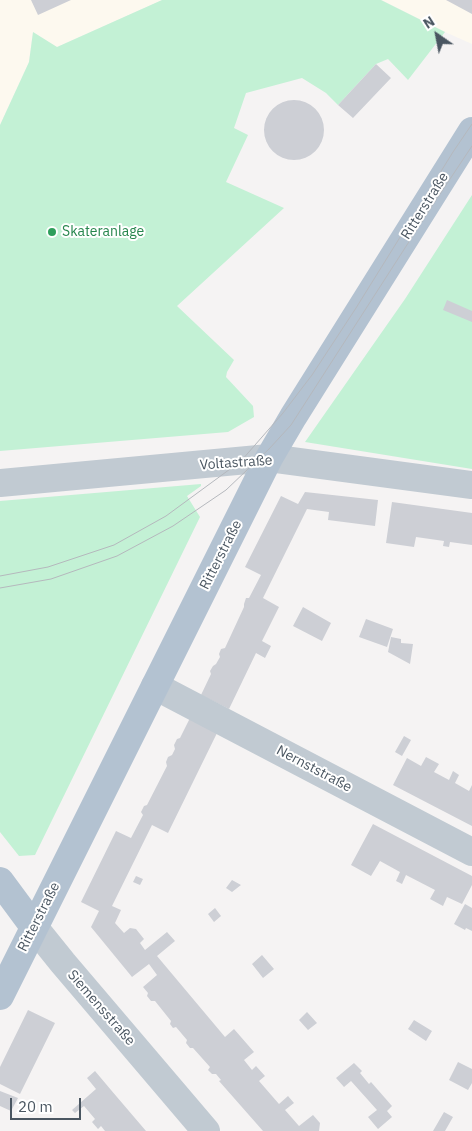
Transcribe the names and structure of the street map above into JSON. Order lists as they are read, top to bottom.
{
  "streets": {
    "main road": ["Ritterstraße", "Siemensstraße"],
    "street": ["Voltastraße", "Nernststraße"]
  },
  "crossings": [
    ["Ritterstraße", "Voltastraße"],
    ["Ritterstraße", "Nernststraße"],
    ["Ritterstraße", "Siemensstraße"]
  ],
  "places": ["Skateranlage"],
  "scale_bar": "20 m",
  "north": "top left"
}
